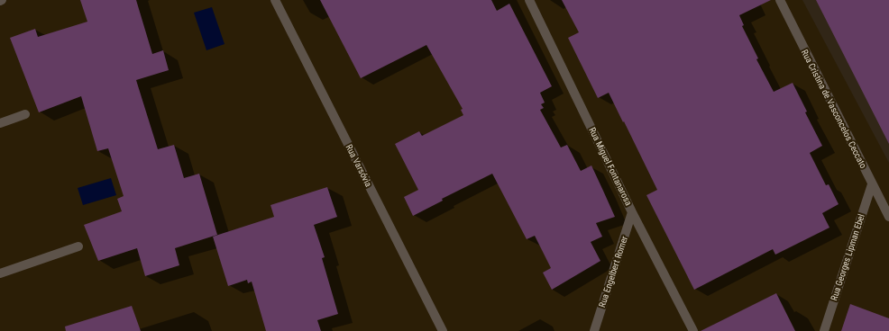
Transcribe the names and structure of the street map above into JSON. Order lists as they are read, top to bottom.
{
  "streets": {
    "street": [
      "Rua Cristina de Vasconcelos Ceccato",
      "Rua Varsóvia",
      "Rua Miguel Fontanarosa",
      "Rua Georges Lipman Ebel",
      "Rua Engelbert Romer"
    ]
  },
  "crossings": [
    ["Rua Cristina de Vasconcelos Ceccato", "Rua Georges Lipman Ebel"],
    ["Rua Miguel Fontanarosa", "Rua Engelbert Romer"]
  ]
}
